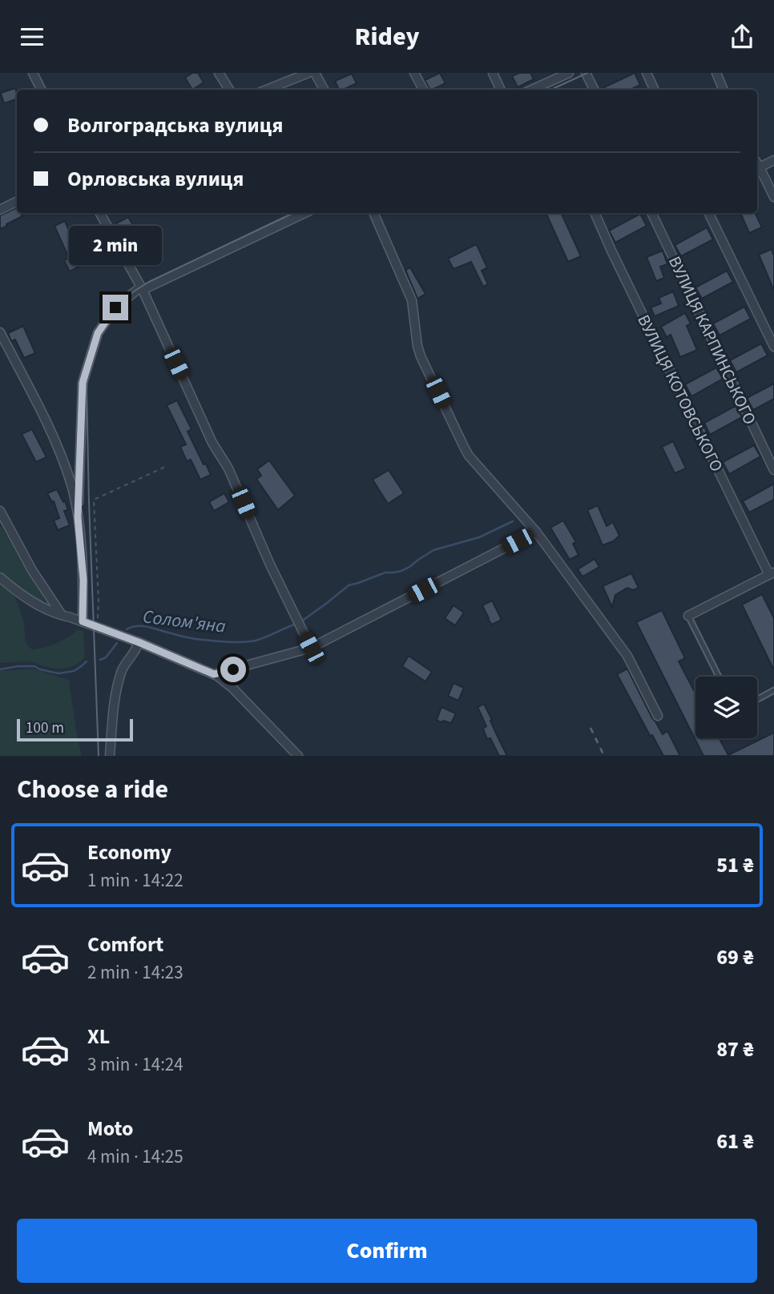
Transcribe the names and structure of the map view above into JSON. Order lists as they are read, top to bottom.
{
  "streets": {
    "street": ["ВУЛИЦЯ КАРПИНСЬКОГО", "ВУЛИЦЯ КОТОВСЬКОГО"]
  },
  "water": ["Солом'яна"],
  "scale_bar": "100 m",
  "page": {
    "header": "Ridey",
    "banner": ["Волгоградська вулиця", "Орловська вулиця"],
    "bubble": "2 min",
    "scale": "100 m",
    "heading": "Choose a ride",
    "list": [
      {
        "name": "Economy",
        "note": "1 min · 14:22",
        "value": "51 ₴"
      },
      {
        "name": "Comfort",
        "note": "2 min · 14:23",
        "value": "69 ₴"
      },
      {
        "name": "XL",
        "note": "3 min · 14:24",
        "value": "87 ₴"
      },
      {
        "name": "Moto",
        "note": "4 min · 14:25",
        "value": "61 ₴"
      }
    ],
    "buttons": "Confirm"
  }
}
